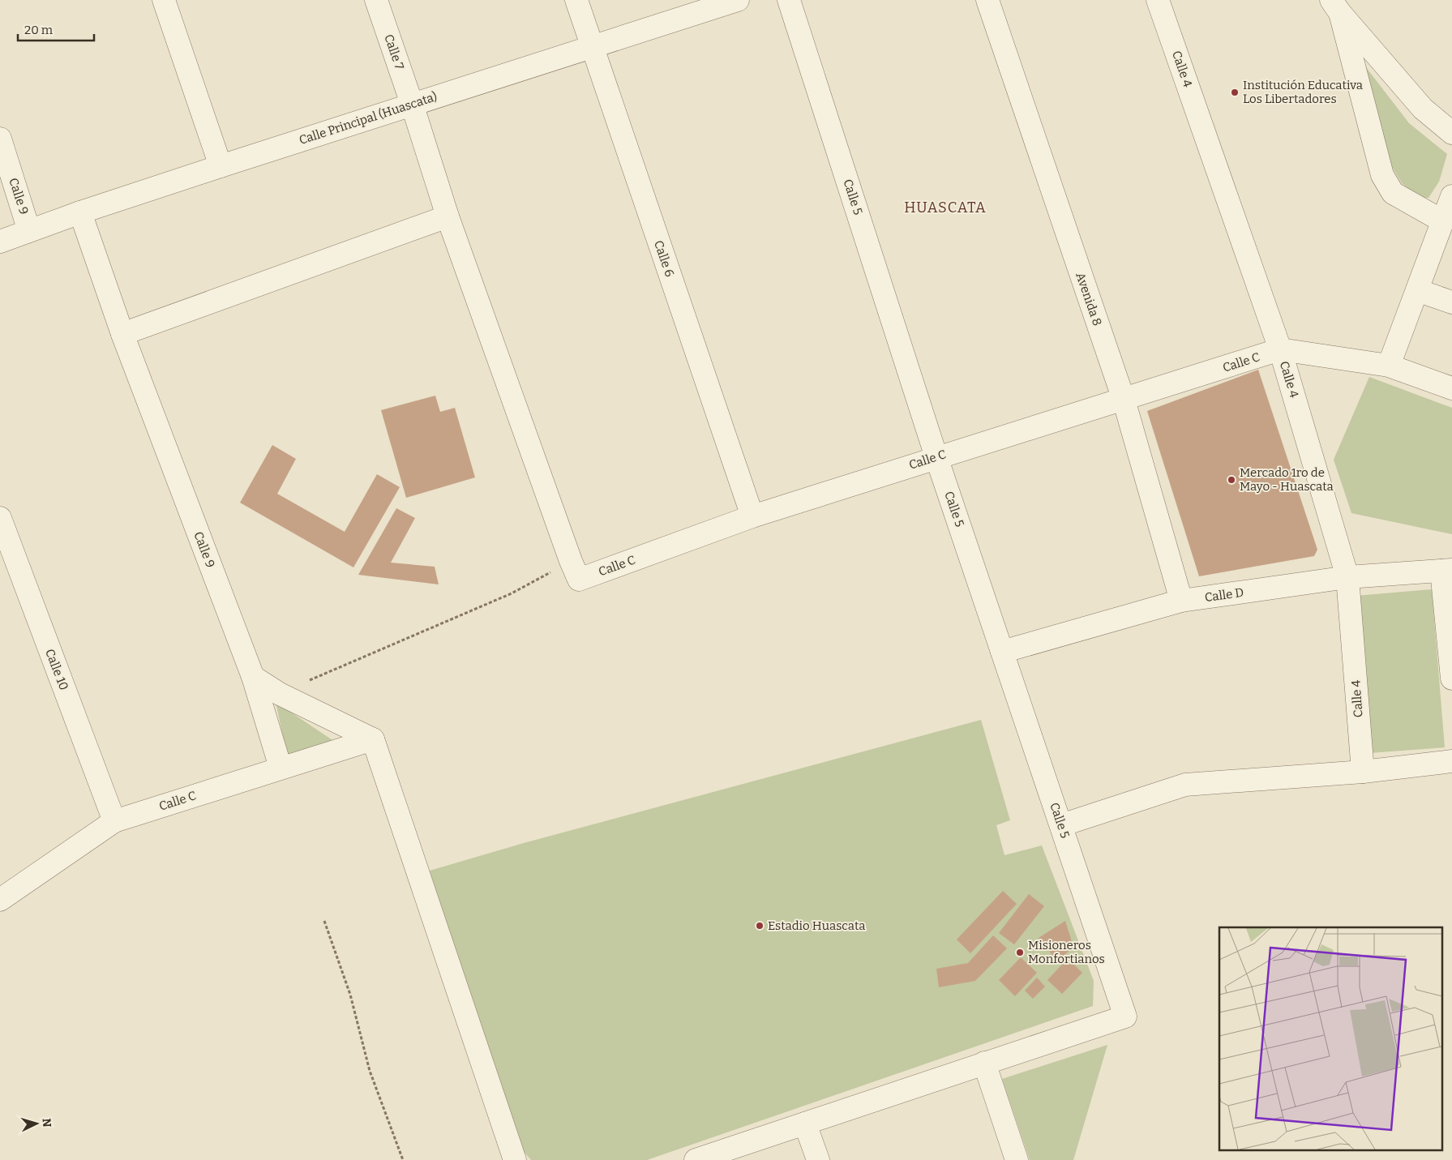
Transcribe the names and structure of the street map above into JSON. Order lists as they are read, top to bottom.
{
  "streets": {
    "street": [
      "Calle 7",
      "Calle 4",
      "Calle Principal (Huascata)",
      "Calle 9",
      "Calle 5",
      "Calle 6",
      "Avenida 8",
      "Calle C",
      "Calle D",
      "Calle 10"
    ]
  },
  "crossings": [
    ["Calle 7", "Calle Principal (Huascata)"],
    ["Calle 7", "Calle C"],
    ["Calle 4", "Calle C"],
    ["Calle 4", "Calle D"],
    ["Calle Principal (Huascata)", "Calle 9"],
    ["Calle Principal (Huascata)", "Calle 6"],
    ["Calle 9", "Calle C"],
    ["Calle 5", "Calle C"],
    ["Calle 5", "Calle D"],
    ["Calle 6", "Calle C"],
    ["Avenida 8", "Calle C"],
    ["Avenida 8", "Calle D"],
    ["Calle C", "Calle 10"]
  ],
  "districts": ["HUASCATA"],
  "places": [
    "Institución Educativa Los Libertadores",
    "Mercado 1ro de Mayo - Huascata",
    "Estadio Huascata",
    "Misioneros Monfortianos"
  ],
  "scale_bar": "20 m",
  "north": "right"
}
